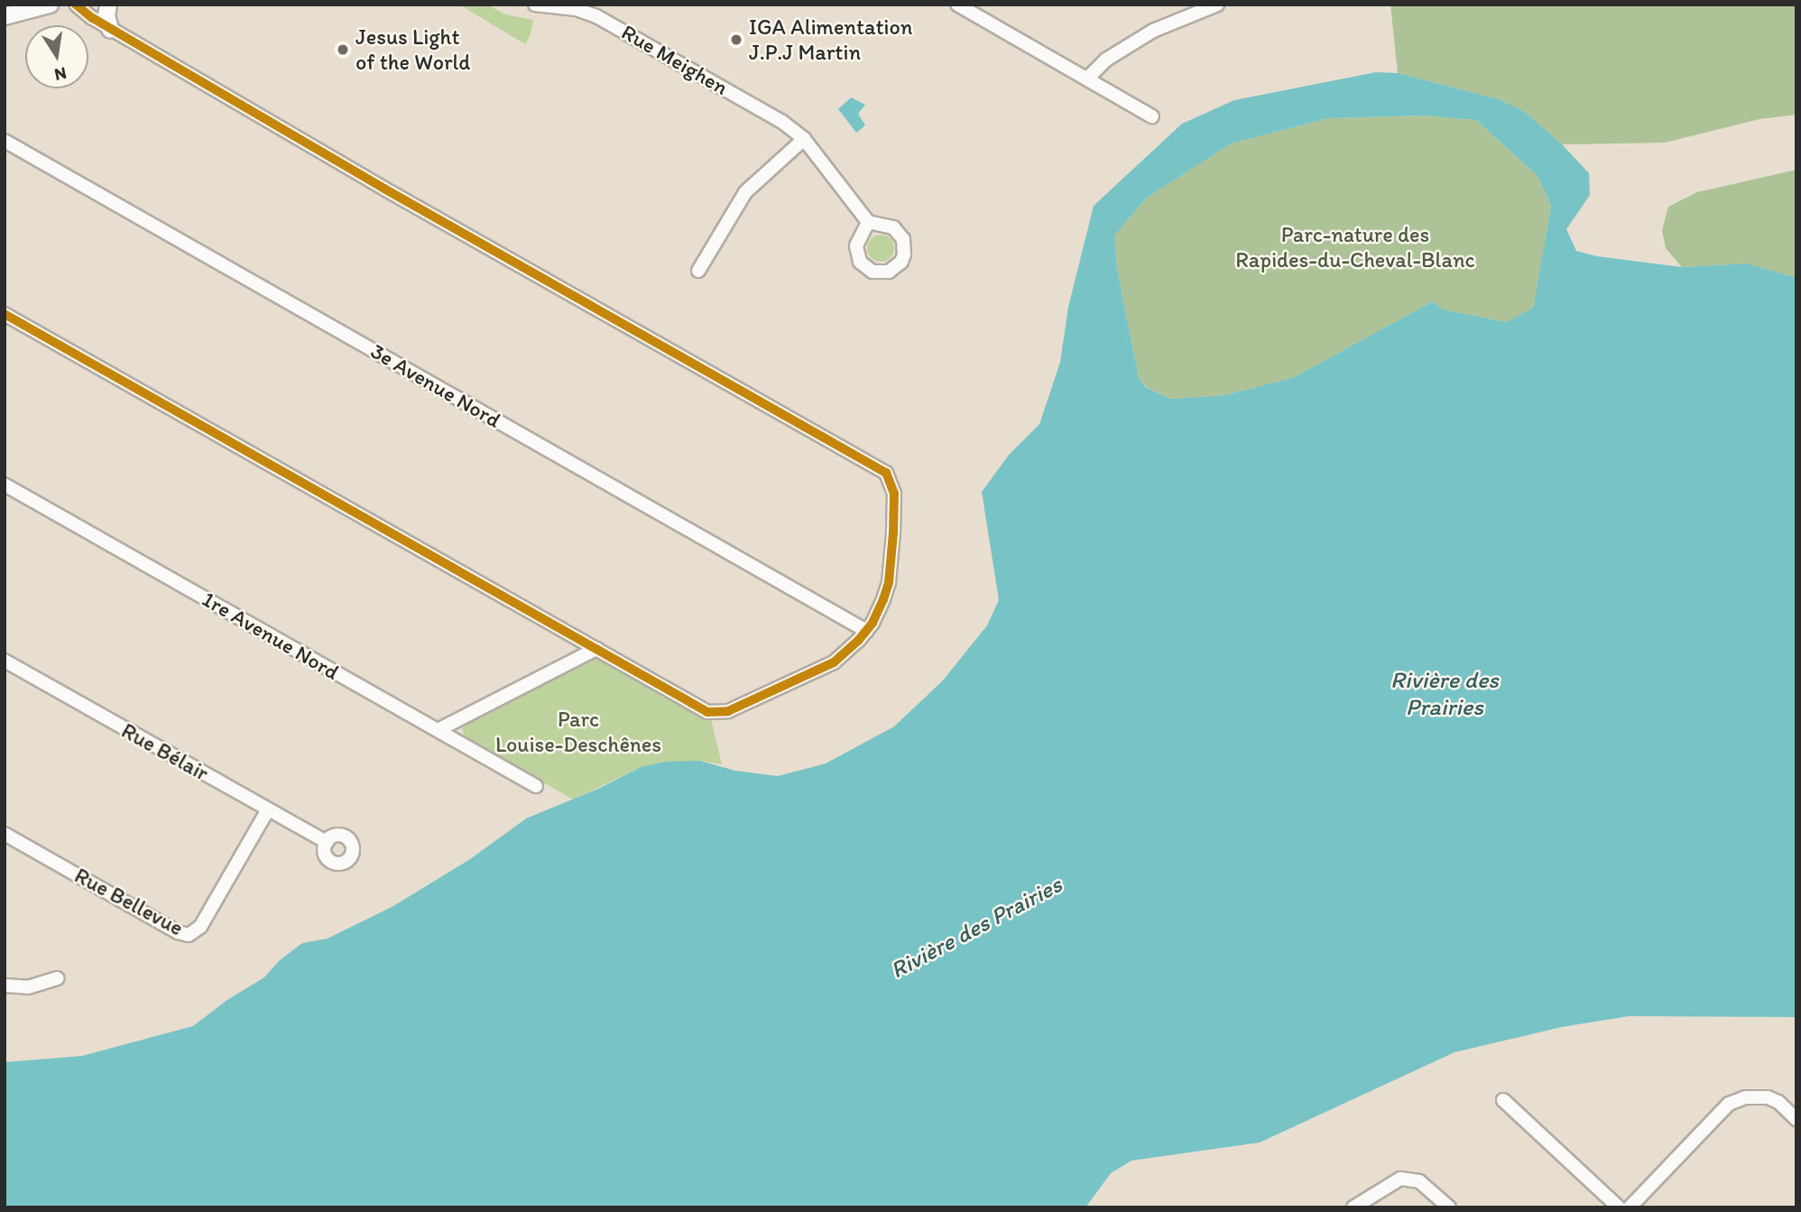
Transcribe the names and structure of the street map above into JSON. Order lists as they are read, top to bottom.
{
  "streets": {
    "street": [
      "Rue Meighen",
      "3e Avenue Nord",
      "1re Avenue Nord",
      "Rue Bélair",
      "Rue Bellevue"
    ]
  },
  "crossings": [
    ["Rue Bélair", "Rue Bellevue"]
  ],
  "water": ["Rivière des Prairies"],
  "parks": ["Parc-nature des Rapides-du-Cheval-Blanc", "Parc Louise-Deschênes"],
  "places": ["IGA Alimentation J.P.J Martin", "Jesus Light of the World"],
  "north": "bottom"
}
